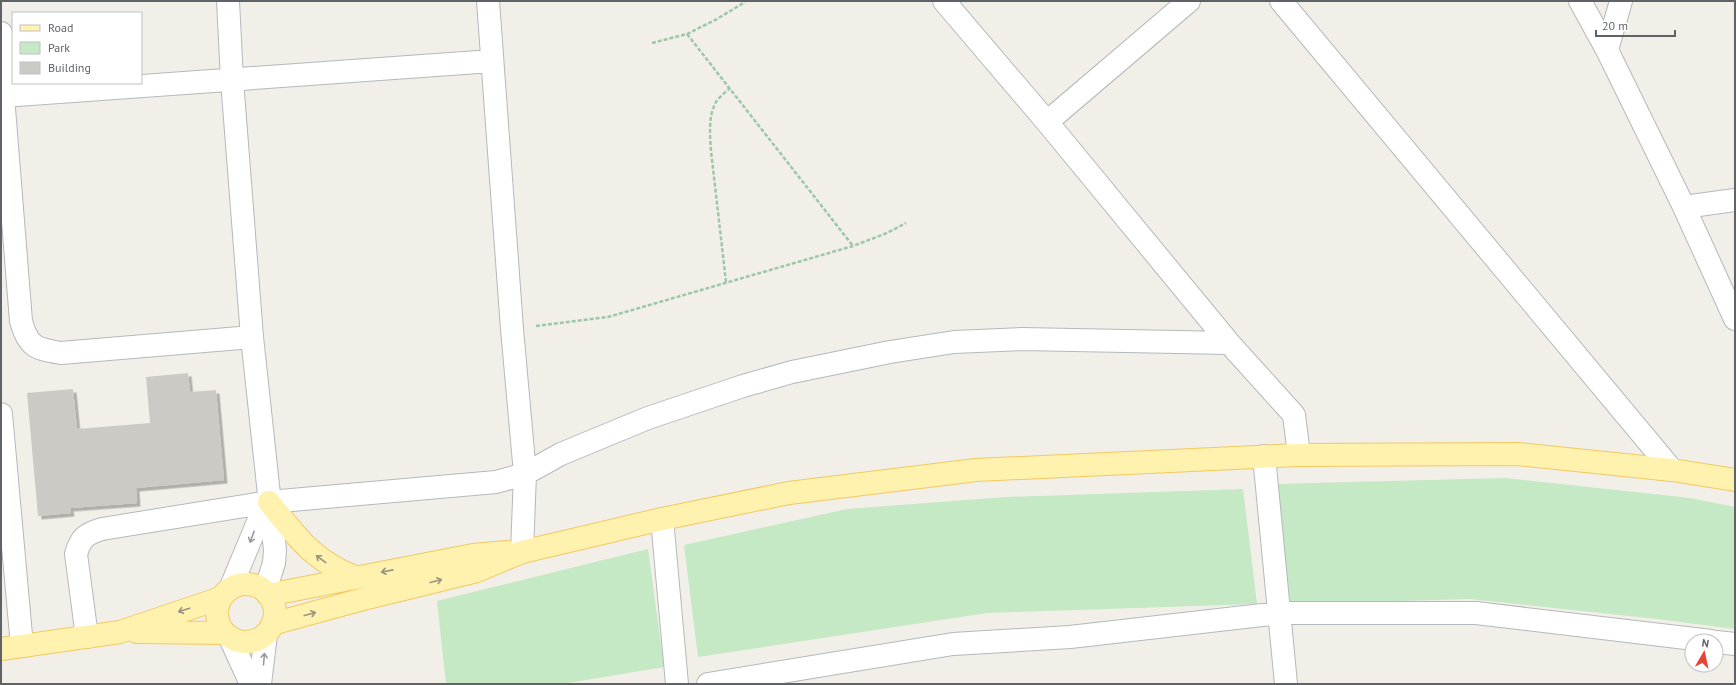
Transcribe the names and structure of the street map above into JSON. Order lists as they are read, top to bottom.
{
  "legend": ["Road", "Park", "Building"],
  "scale_bar": "20 m",
  "north": "top"
}
